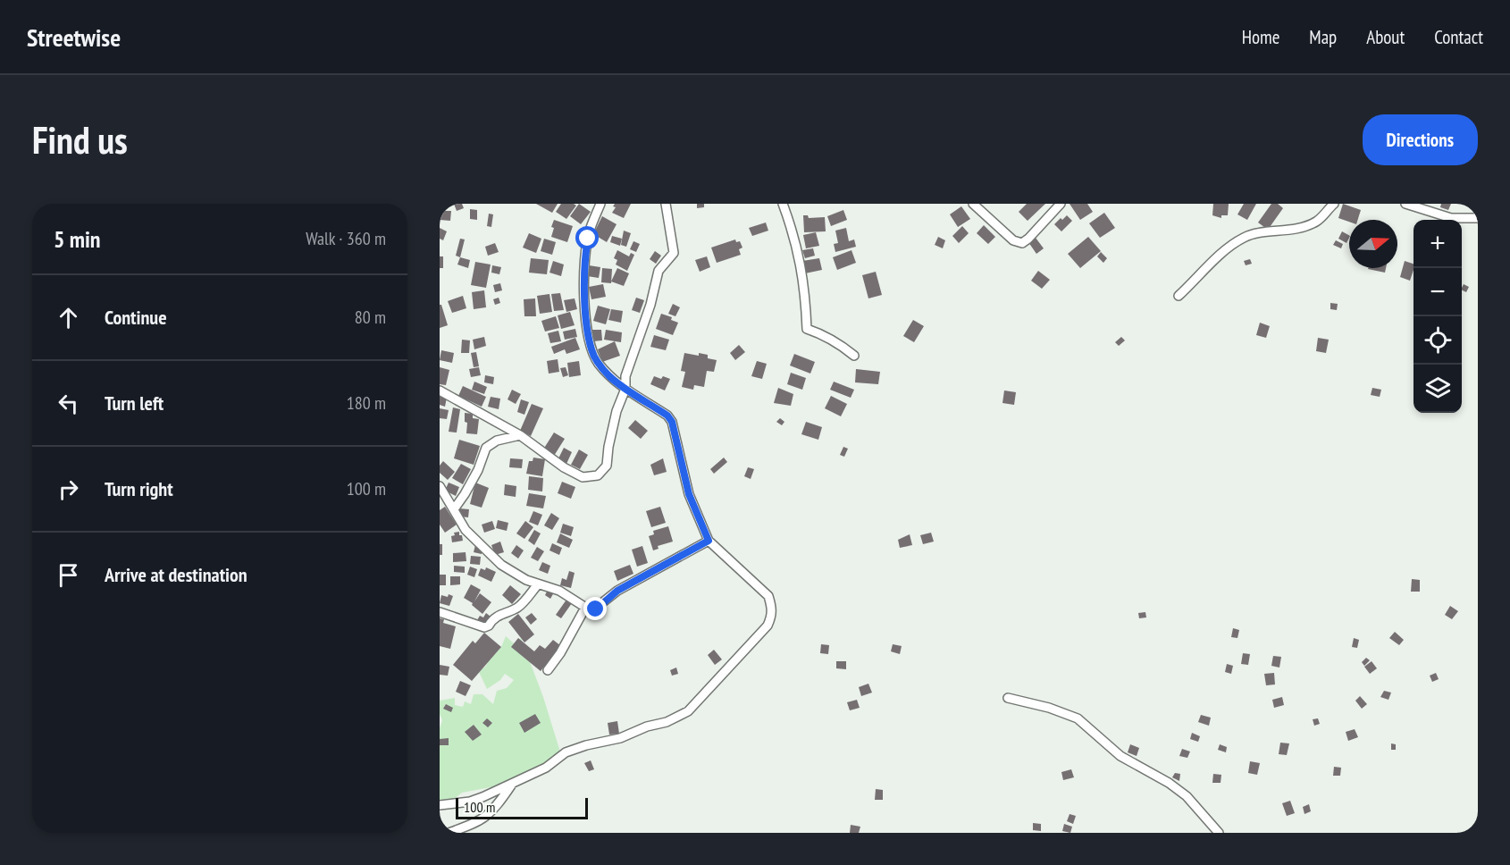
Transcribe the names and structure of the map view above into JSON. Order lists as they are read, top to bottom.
{
  "scale_bar": "100 m",
  "north": "right",
  "page": {
    "header": "Streetwise",
    "nav": [
      "Home",
      "Map",
      "About",
      "Contact"
    ],
    "buttons": "Directions",
    "title": "Find us",
    "heading": ["5 min", "Walk · 360 m"],
    "map_buttons": ["+", "−"],
    "list": [
      ["Continue", "80 m"],
      ["Turn left", "180 m"],
      ["Turn right", "100 m"],
      "Arrive at destination"
    ],
    "scale": "100 m"
  }
}
